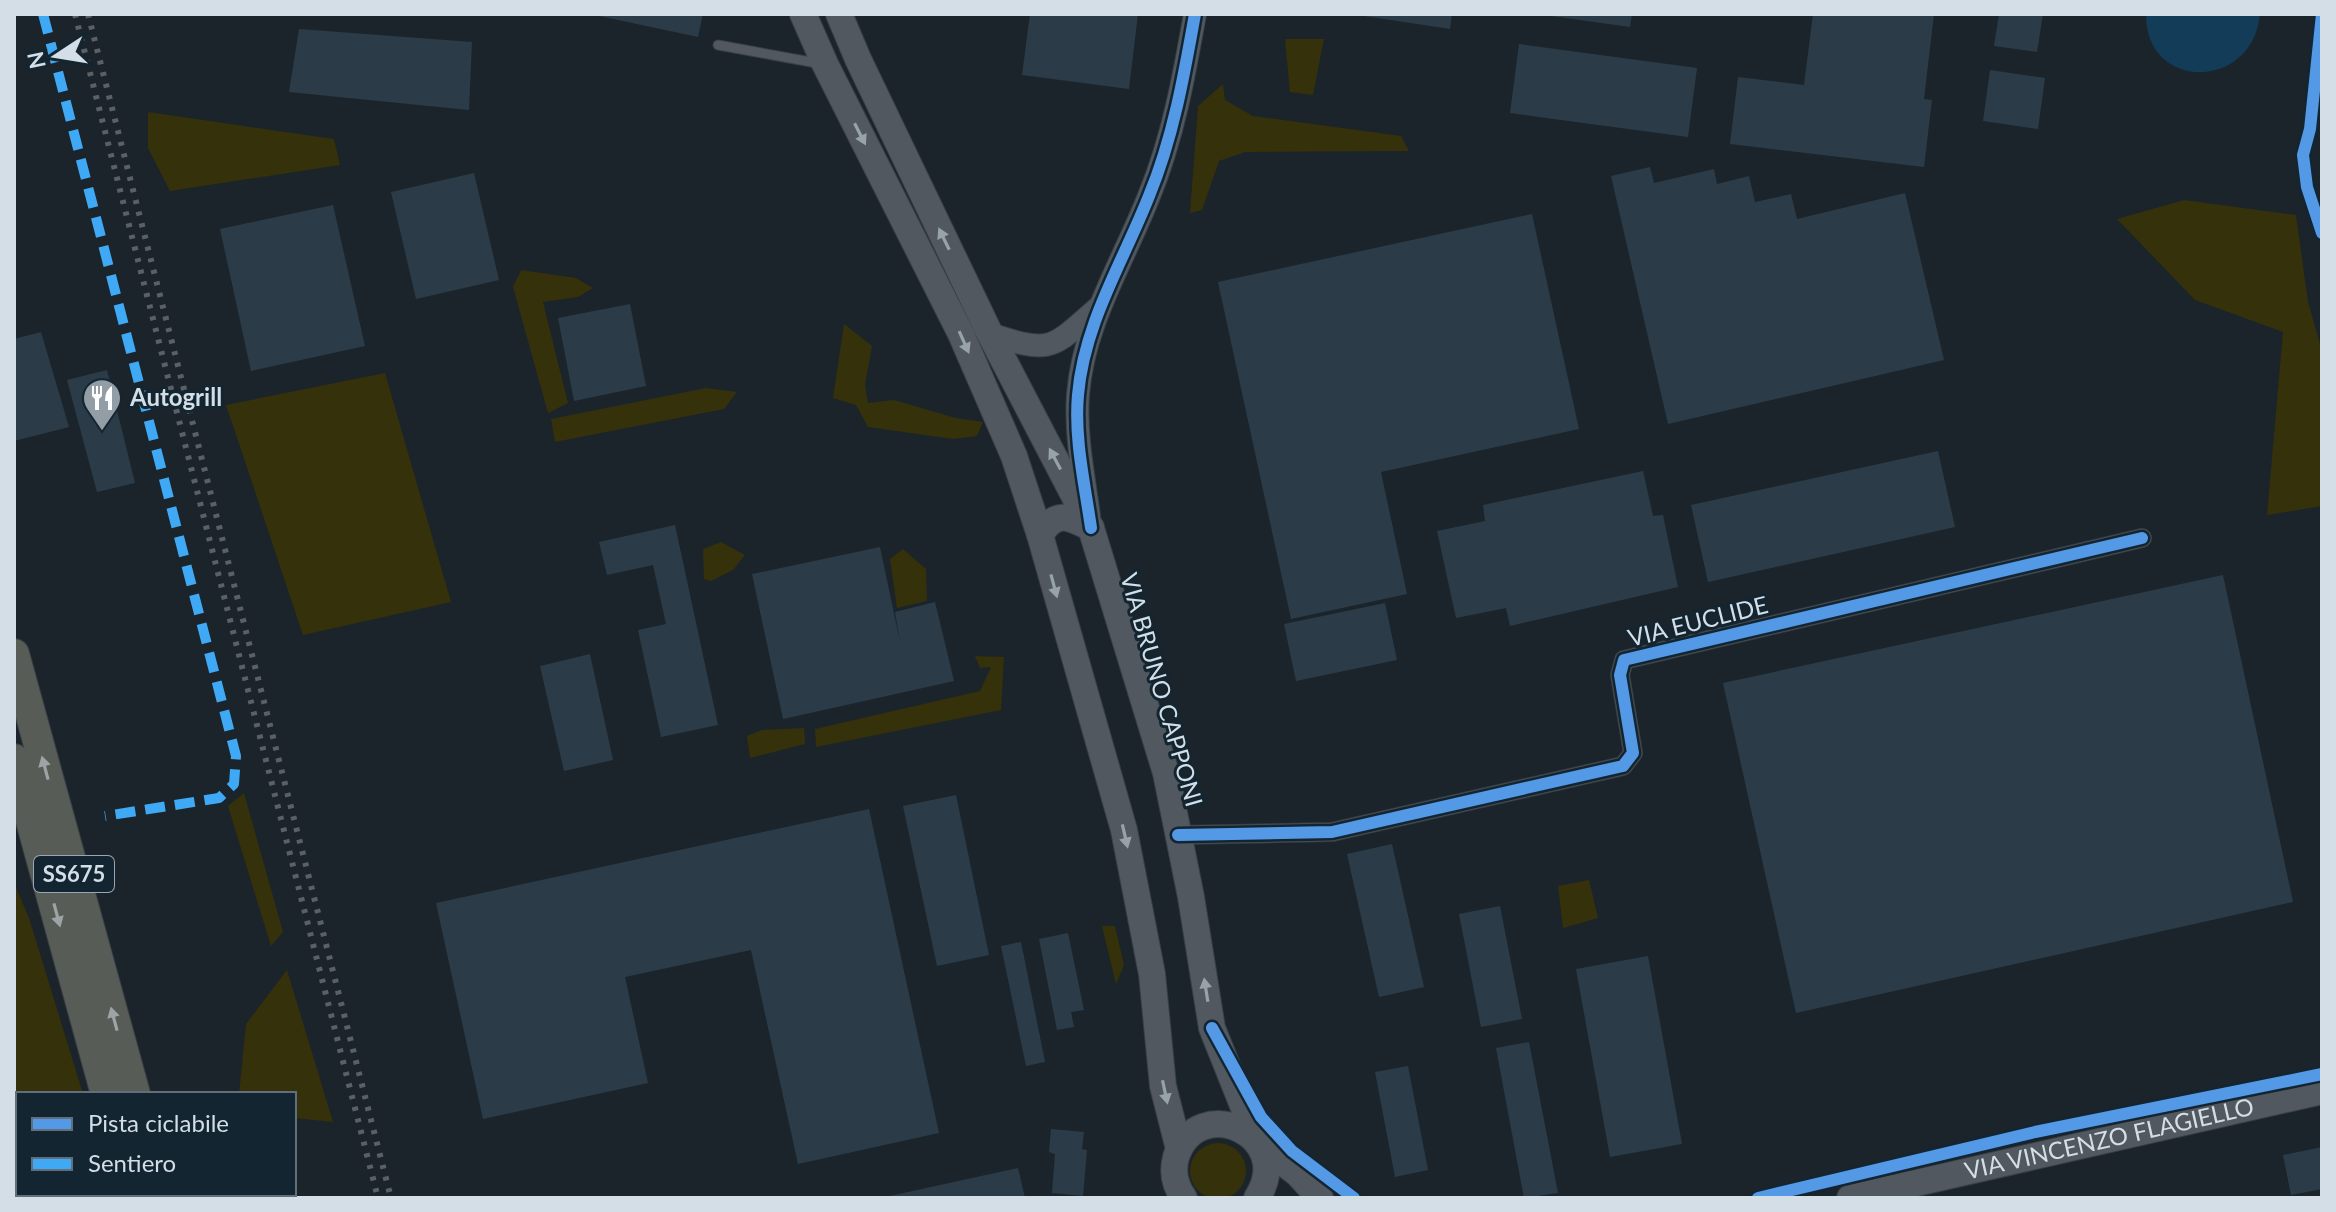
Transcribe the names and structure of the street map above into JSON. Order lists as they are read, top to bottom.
{
  "streets": {
    "highway": ["SS675"],
    "main road": ["VIA BRUNO CAPPONI", "VIA VINCENZO FLAGIELLO"],
    "street": ["VIA EUCLIDE"]
  },
  "crossings": [
    ["VIA EUCLIDE", "VIA BRUNO CAPPONI"]
  ],
  "places": {
    "restaurant": ["Autogrill"]
  },
  "legend": ["Pista ciclabile", "Sentiero"],
  "north": "left"
}
